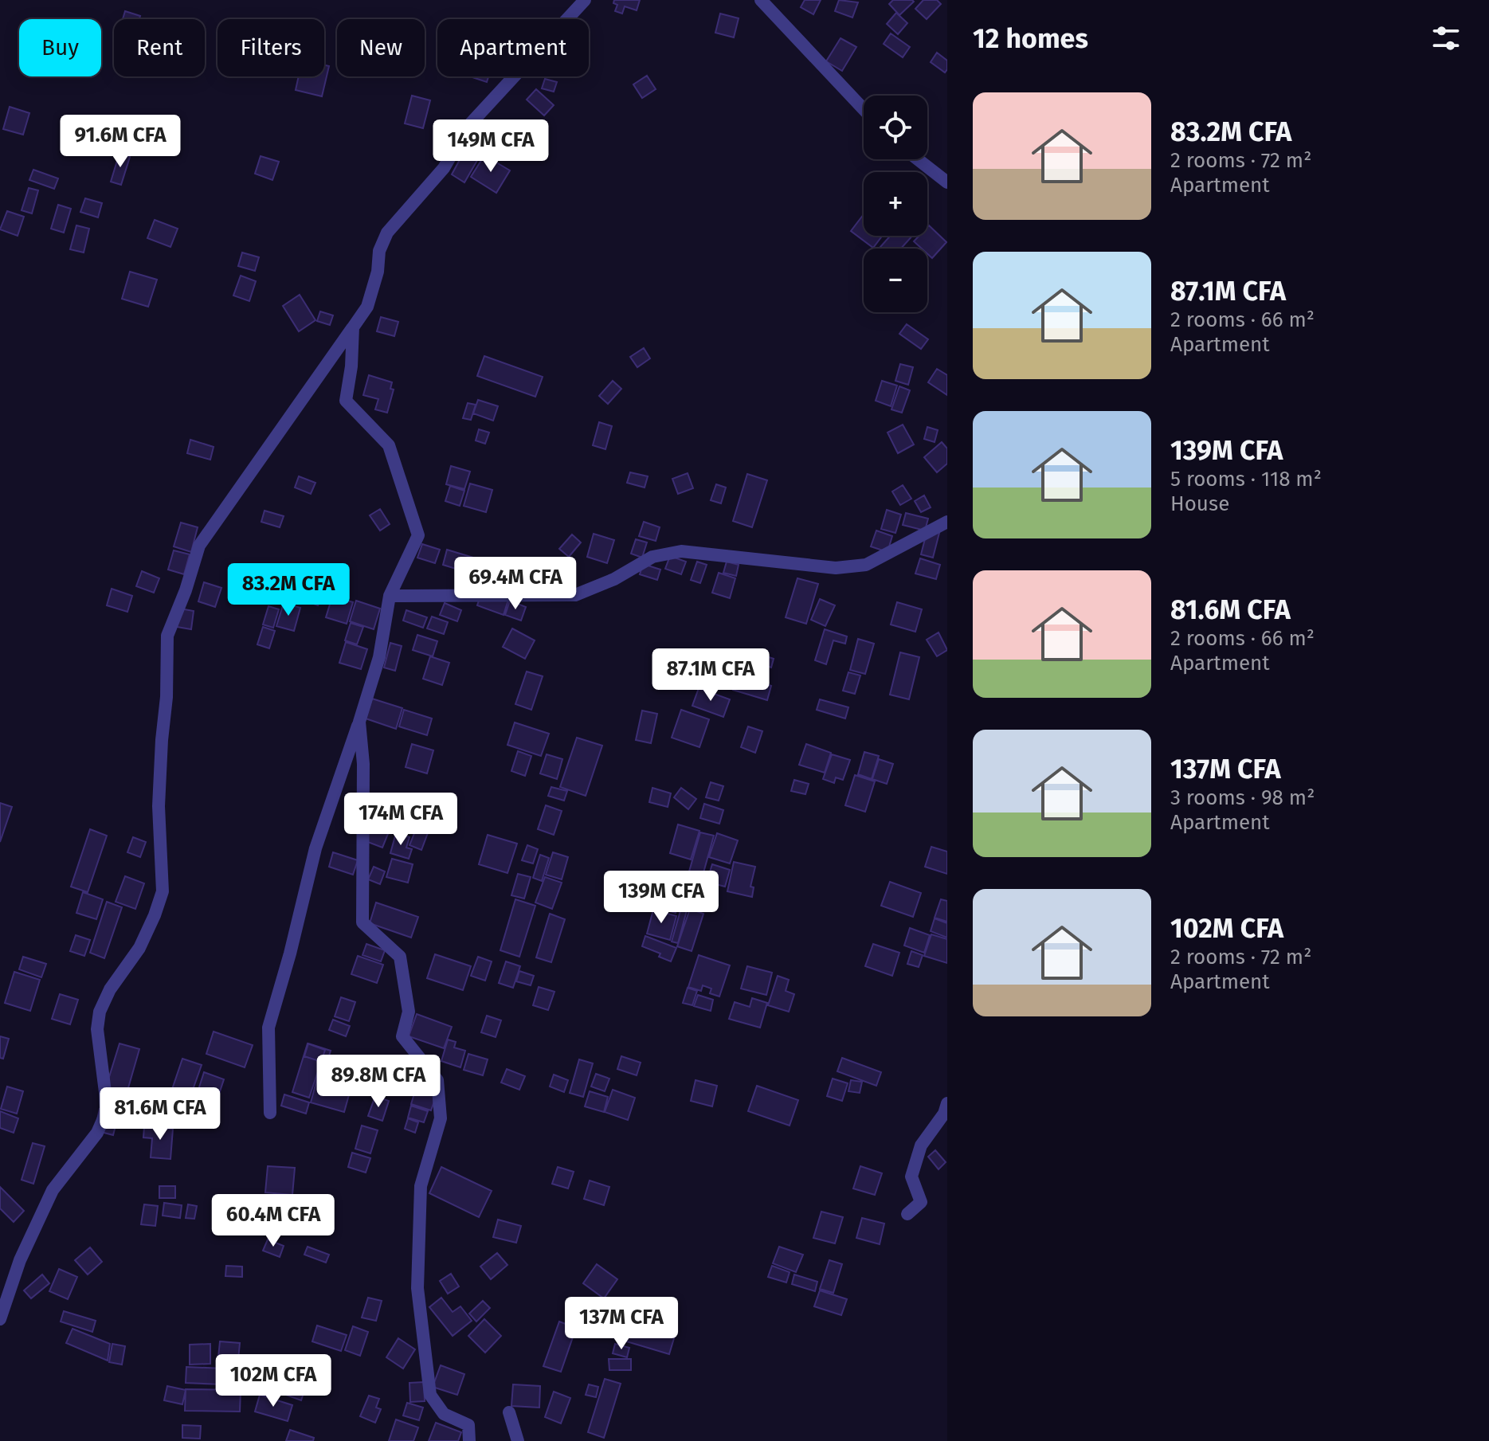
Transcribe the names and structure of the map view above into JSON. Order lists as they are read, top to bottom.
{
  "page": {
    "heading": "12 homes",
    "chip": [
      "Buy",
      "Rent",
      "Filters",
      "New",
      "Apartment"
    ],
    "list": [
      {
        "name": "83.2M CFA",
        "note": "2 rooms · 72 m² · Apartment"
      },
      {
        "name": "87.1M CFA",
        "note": "2 rooms · 66 m² · Apartment"
      },
      {
        "name": "139M CFA",
        "note": "5 rooms · 118 m² · House"
      },
      {
        "name": "81.6M CFA",
        "note": "2 rooms · 66 m² · Apartment"
      },
      {
        "name": "137M CFA",
        "note": "3 rooms · 98 m² · Apartment"
      },
      {
        "name": "102M CFA",
        "note": "2 rooms · 72 m² · Apartment"
      }
    ],
    "map_buttons": ["+", "−"],
    "price": [
      "91.6M CFA",
      "149M CFA",
      "69.4M CFA",
      "83.2M CFA",
      "87.1M CFA",
      "174M CFA",
      "139M CFA",
      "89.8M CFA",
      "81.6M CFA",
      "60.4M CFA",
      "137M CFA",
      "102M CFA"
    ]
  }
}
